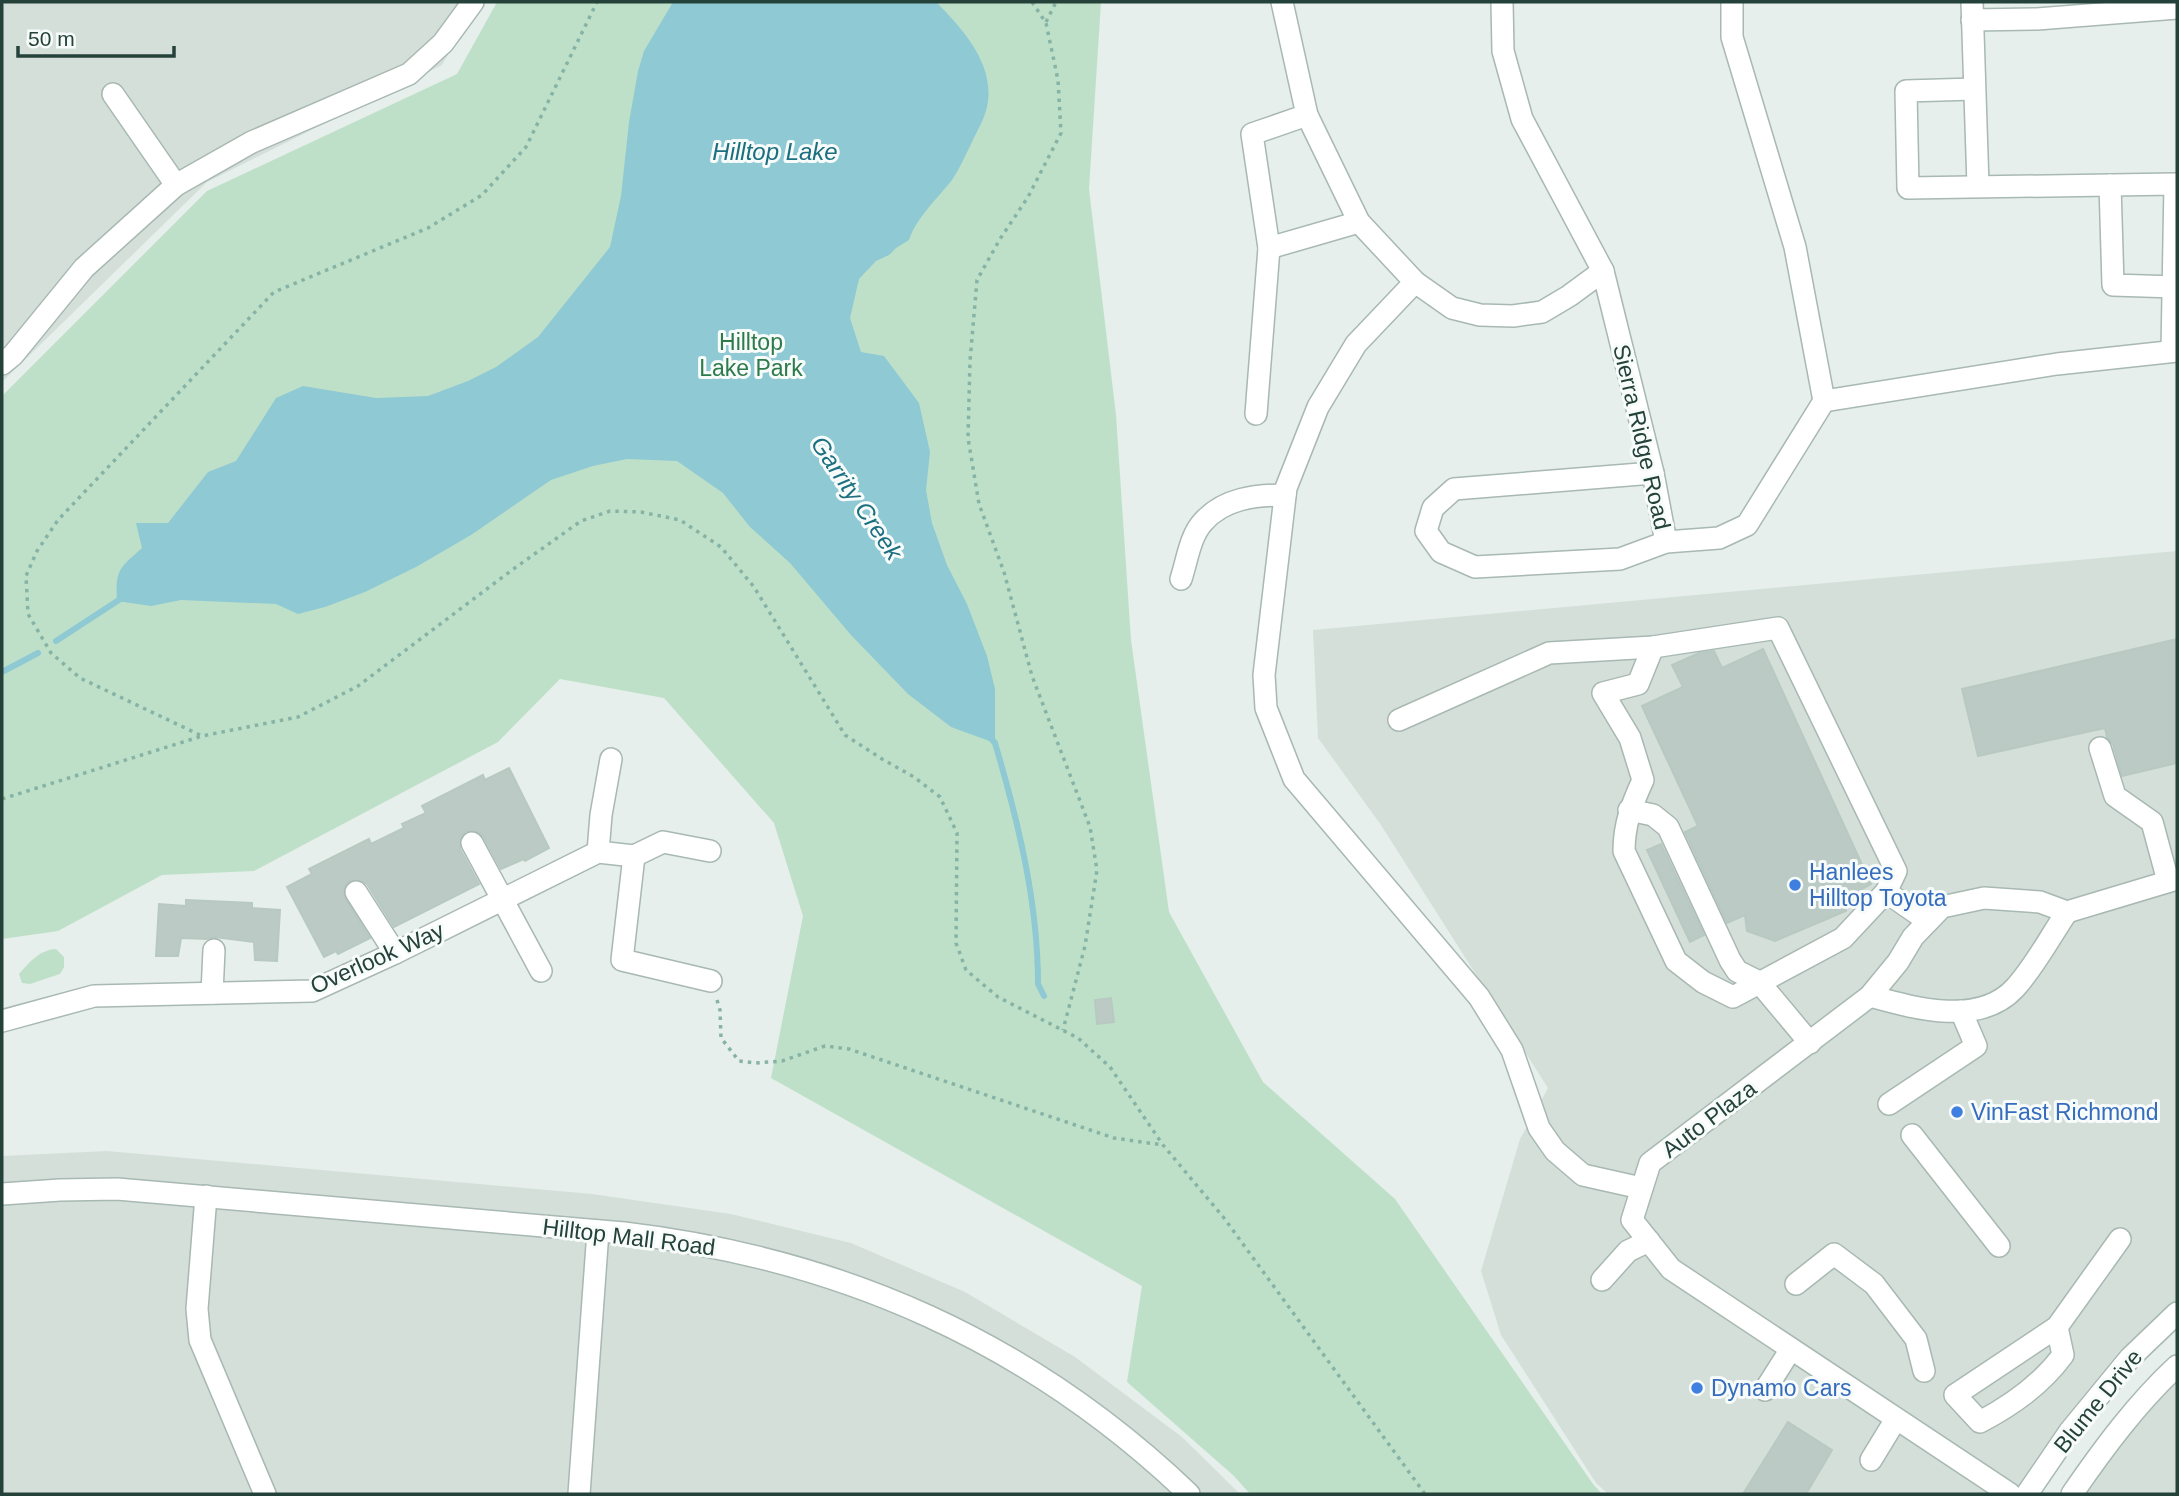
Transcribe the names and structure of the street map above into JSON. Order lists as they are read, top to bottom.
{
  "streets": {
    "street": [
      "Sierra Ridge Road",
      "Overlook Way",
      "Auto Plaza",
      "Hilltop Mall Road",
      "Blume Drive"
    ]
  },
  "water": ["Hilltop Lake", "Garrity Creek"],
  "parks": ["Hilltop Lake Park"],
  "places": ["Hanlees Hilltop Toyota", "VinFast Richmond", "Dynamo Cars"],
  "scale_bar": "50 m"
}
